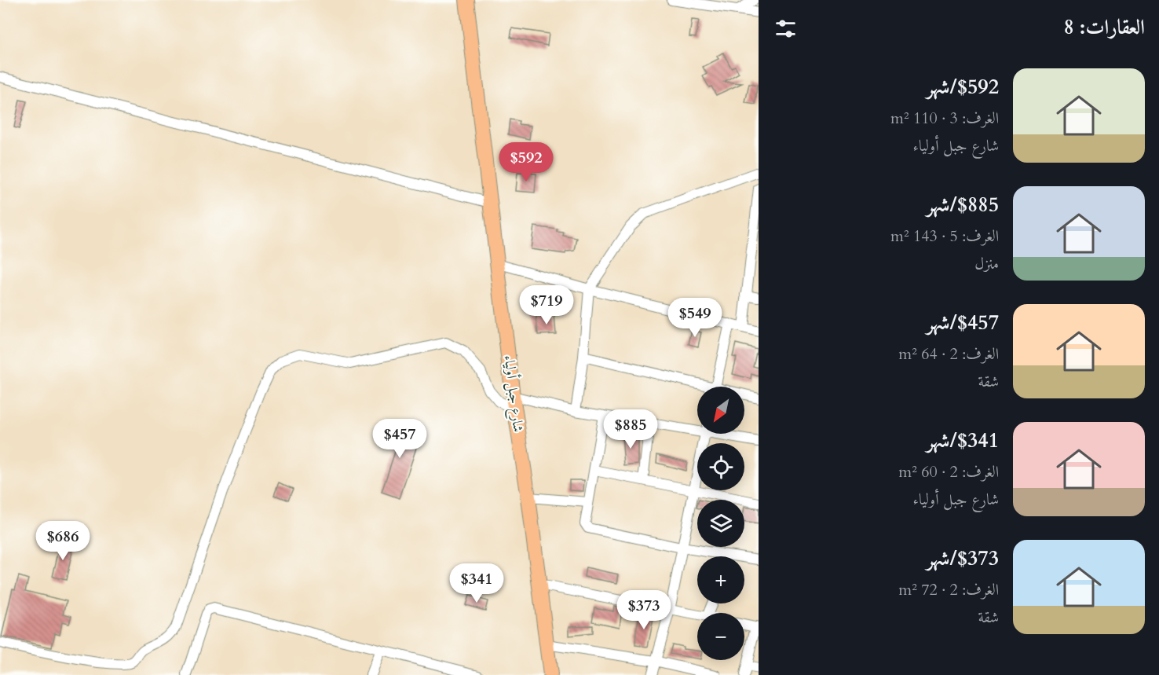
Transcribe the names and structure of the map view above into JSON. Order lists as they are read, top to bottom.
{
  "streets": {
    "highway": ["شارع جبل أولياء"]
  },
  "north": "bottom left",
  "page": {
    "heading": "العقارات: 8",
    "list": [
      {
        "name": "$592/شهر",
        "note": "الغرف: 3 · 110 m² · شارع جبل أولياء"
      },
      {
        "name": "$885/شهر",
        "note": "الغرف: 5 · 143 m² · منزل"
      },
      {
        "name": "$457/شهر",
        "note": "الغرف: 2 · 64 m² · شقة"
      },
      {
        "name": "$341/شهر",
        "note": "الغرف: 2 · 60 m² · شارع جبل أولياء"
      },
      {
        "name": "$373/شهر",
        "note": "الغرف: 2 · 72 m² · شقة"
      }
    ],
    "price": [
      "$592",
      "$719",
      "$549",
      "$885",
      "$457",
      "$686",
      "$341",
      "$373"
    ],
    "map_buttons": ["+", "−"]
  }
}
